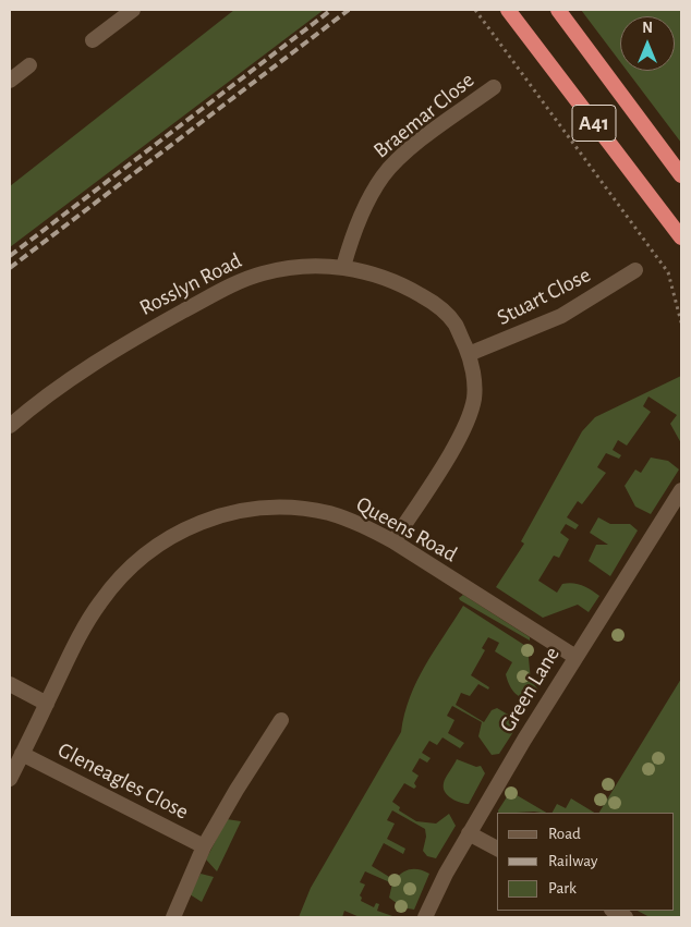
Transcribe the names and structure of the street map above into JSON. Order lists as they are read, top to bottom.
{
  "streets": {
    "highway": ["A41"],
    "street": [
      "Braemar Close",
      "Rosslyn Road",
      "Stuart Close",
      "Queens Road",
      "Green Lane",
      "Gleneagles Close"
    ]
  },
  "crossings": [
    ["Braemar Close", "Rosslyn Road"],
    ["Rosslyn Road", "Stuart Close"],
    ["Rosslyn Road", "Queens Road"],
    ["Queens Road", "Green Lane"],
    ["Queens Road", "Gleneagles Close"]
  ],
  "legend": ["Road", "Railway", "Park"],
  "north": "top"
}
